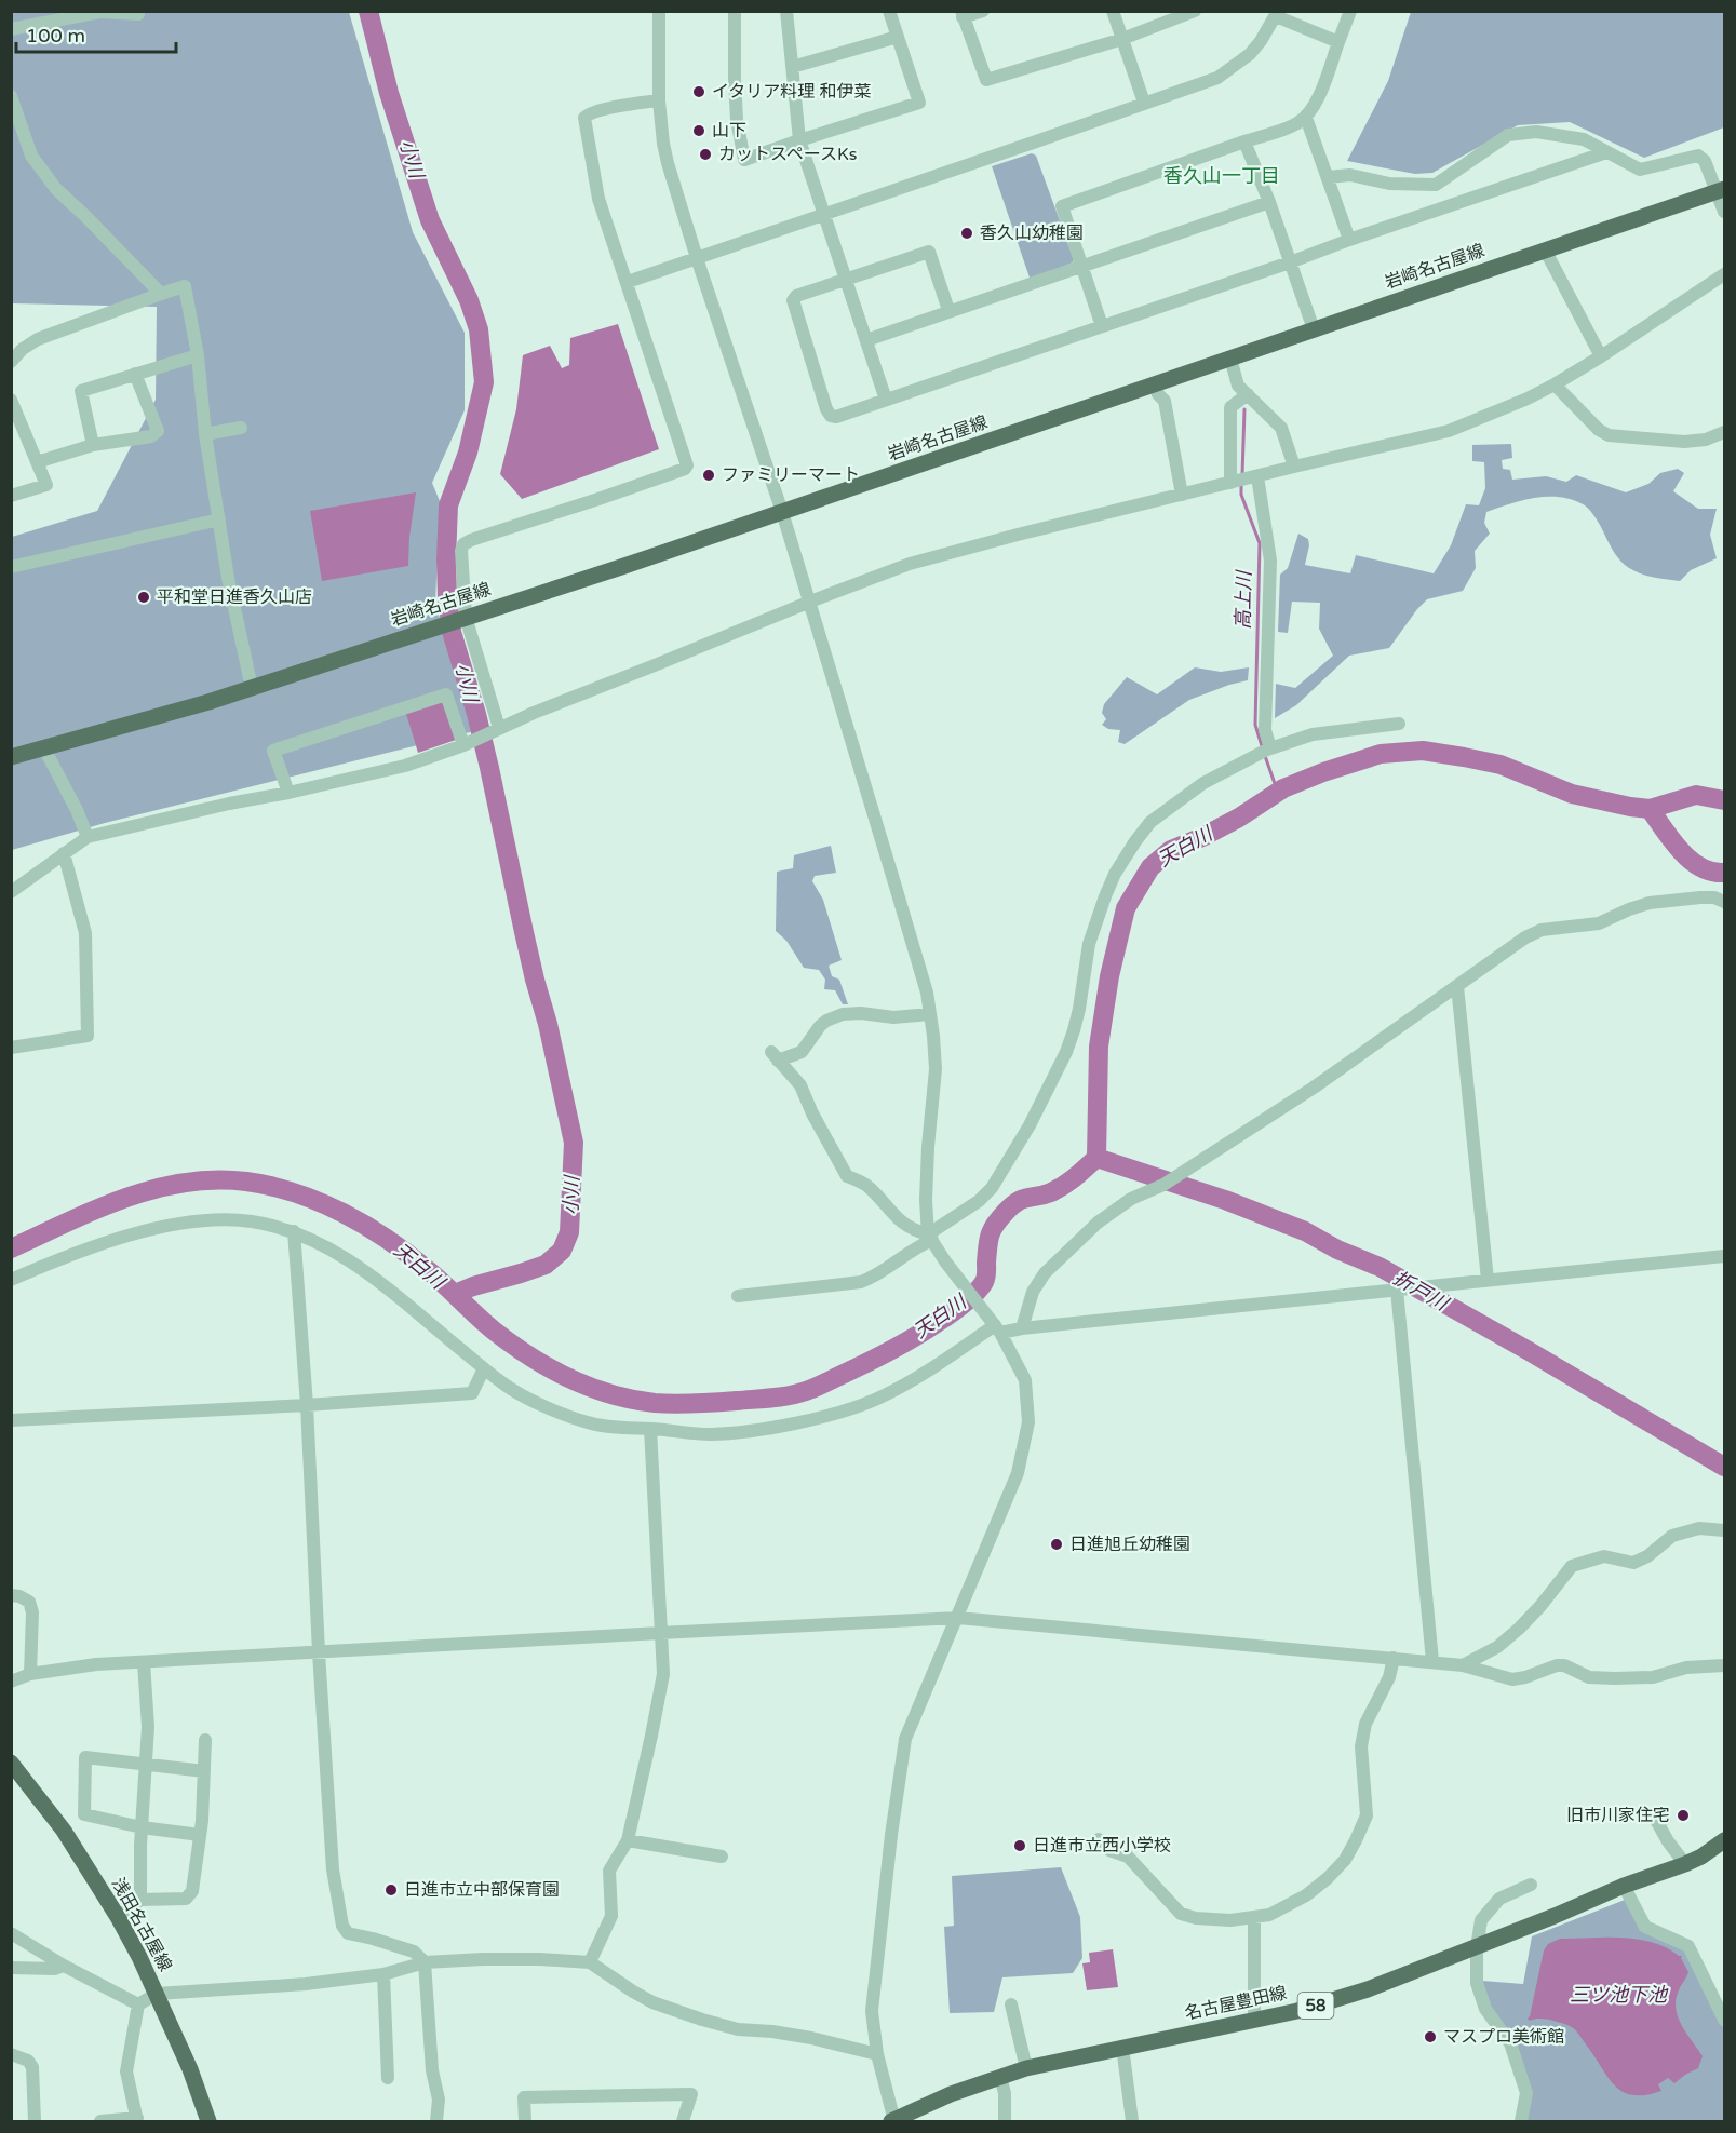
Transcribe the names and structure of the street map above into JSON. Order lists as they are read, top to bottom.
{
  "streets": {
    "main road": [
      "岩崎名古屋線",
      "浅田名古屋線",
      "名古屋豊田線",
      "58"
    ]
  },
  "districts": ["香久山一丁目"],
  "water": [
    "小川",
    "高上川",
    "天白川",
    "折戸川",
    "三ツ池下池"
  ],
  "places": [
    "イタリア料理 和伊菜",
    "山下",
    "カットスペースKs",
    "香久山幼稚園",
    "ファミリーマート",
    "平和堂日進香久山店",
    "日進旭丘幼稚園",
    "旧市川家住宅",
    "日進市立西小学校",
    "日進市立中部保育園",
    "マスプロ美術館"
  ],
  "scale_bar": "100 m"
}
